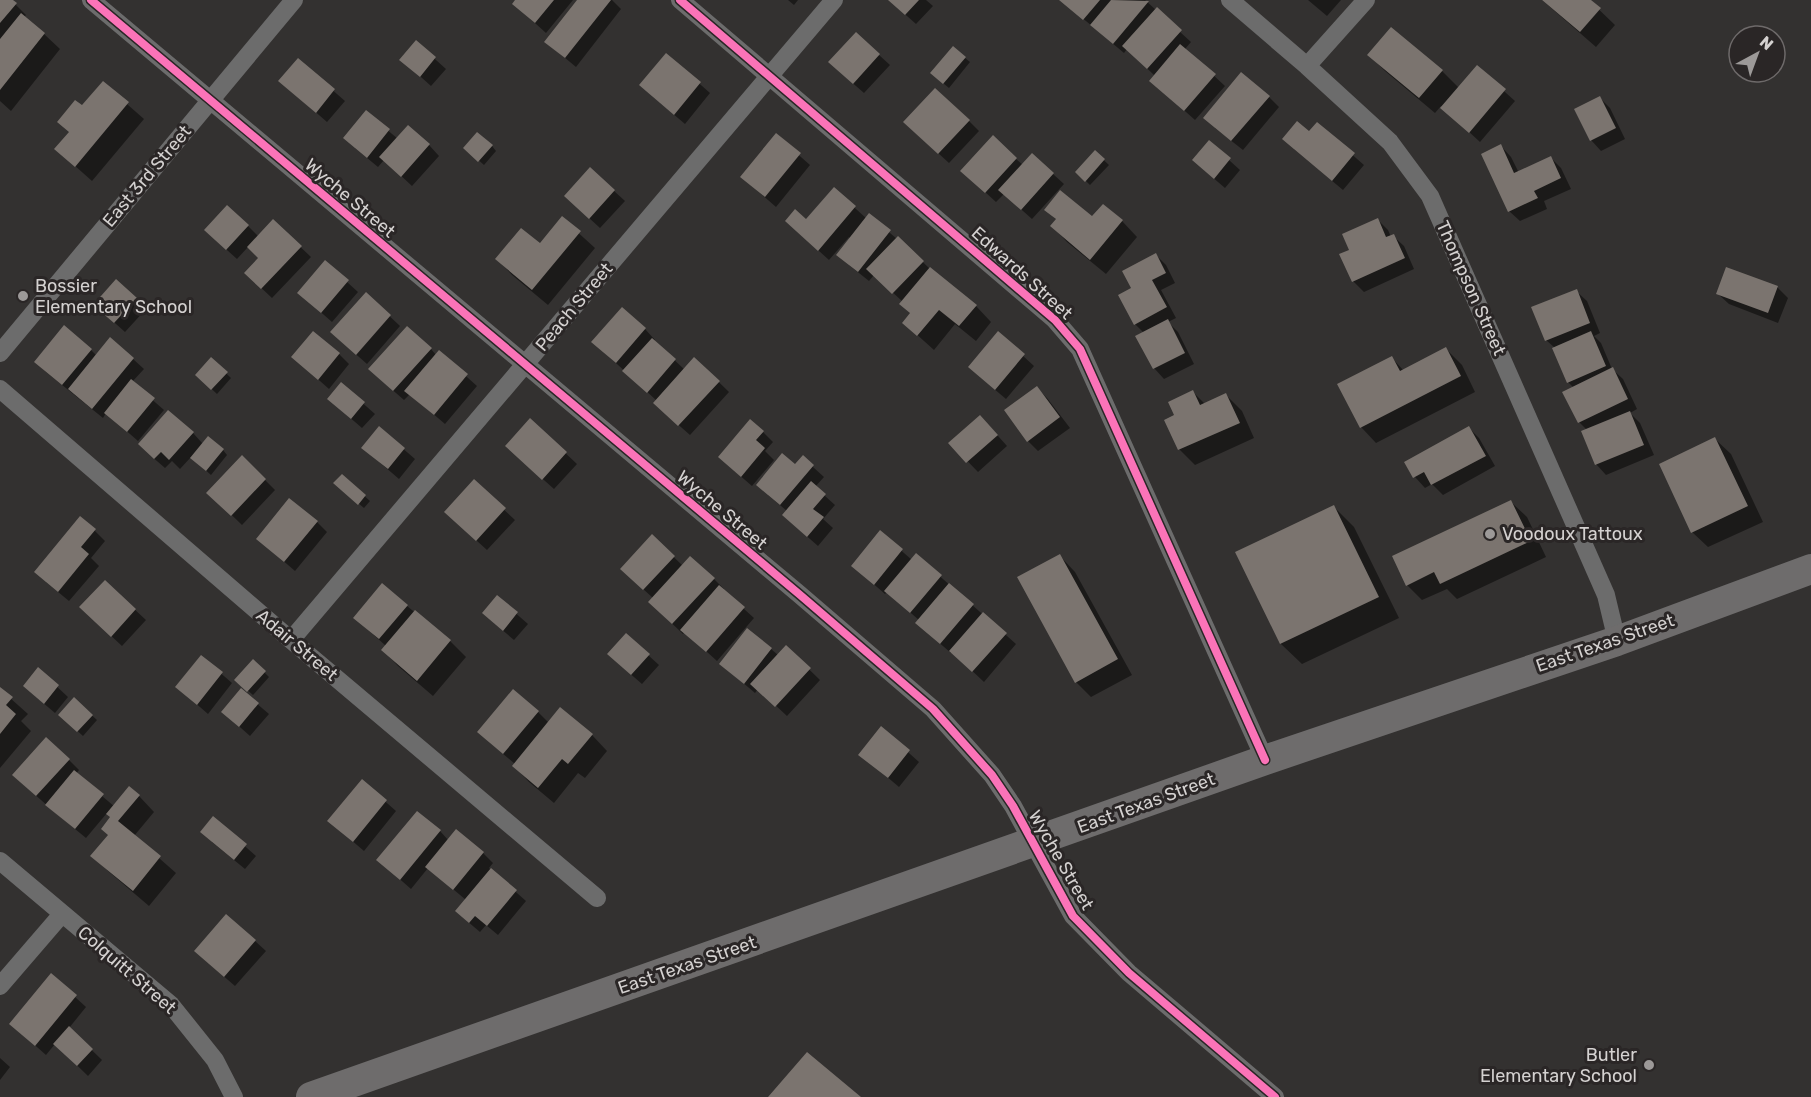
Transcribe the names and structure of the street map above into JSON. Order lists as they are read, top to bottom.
{
  "streets": {
    "main road": ["East Texas Street"],
    "street": [
      "East 3rd Street",
      "Wyche Street",
      "Edwards Street",
      "Thompson Street",
      "Peach Street",
      "Adair Street",
      "Colquitt Street"
    ]
  },
  "crossings": [
    ["East 3rd Street", "Wyche Street"],
    ["Wyche Street", "Peach Street"],
    ["Wyche Street", "East Texas Street"],
    ["Edwards Street", "Peach Street"],
    ["Edwards Street", "East Texas Street"],
    ["Thompson Street", "East Texas Street"],
    ["Peach Street", "Adair Street"]
  ],
  "places": ["Bossier Elementary School", "Voodoux Tattoux", "Butler Elementary School"],
  "north": "top right"
}
